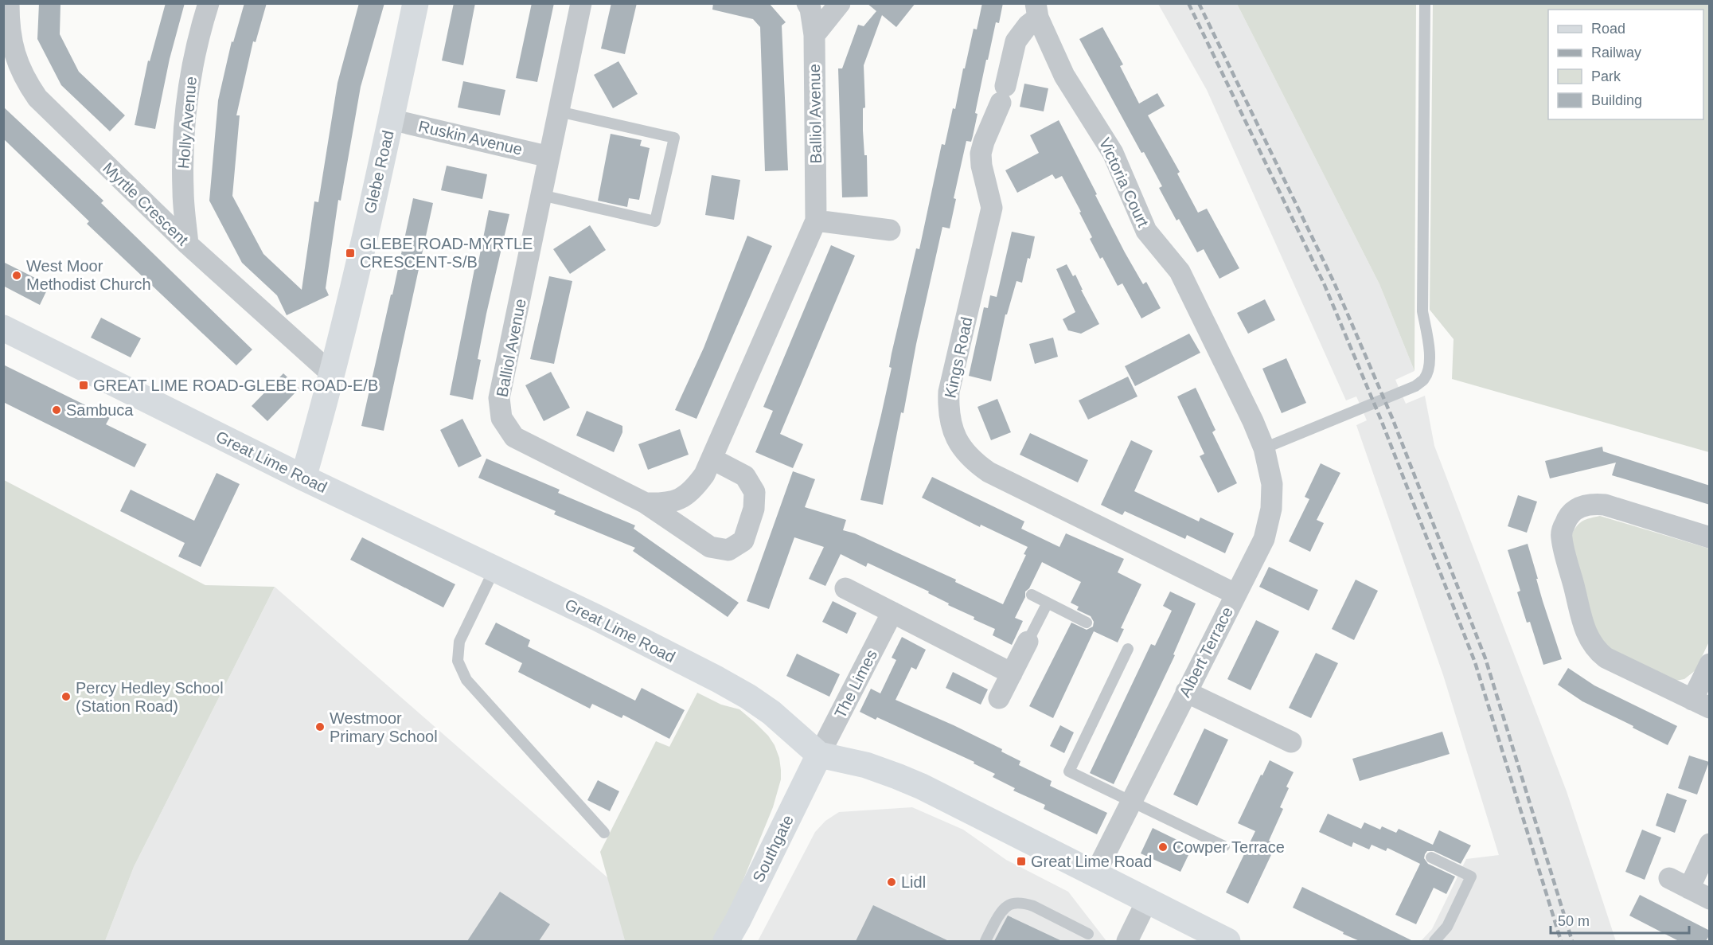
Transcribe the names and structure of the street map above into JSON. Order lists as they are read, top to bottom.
{
  "streets": {
    "main road": ["Glebe Road", "Great Lime Road", "Southgate"],
    "street": [
      "Balliol Avenue",
      "Holly Avenue",
      "Ruskin Avenue",
      "Victoria Court",
      "Myrtle Crescent",
      "Kings Road",
      "Albert Terrace",
      "The Limes"
    ]
  },
  "crossings": [
    ["Balliol Avenue", "Ruskin Avenue"],
    ["Holly Avenue", "Myrtle Crescent"],
    ["Ruskin Avenue", "Glebe Road"],
    ["Glebe Road", "Myrtle Crescent"],
    ["Glebe Road", "Great Lime Road"],
    ["Victoria Court", "Kings Road"],
    ["Victoria Court", "Albert Terrace"],
    ["Kings Road", "Albert Terrace"],
    ["Great Lime Road", "Albert Terrace"],
    ["Great Lime Road", "The Limes"],
    ["Great Lime Road", "Southgate"],
    ["The Limes", "Southgate"]
  ],
  "places": {
    "transit": ["GLEBE ROAD-MYRTLE CRESCENT-S/B", "GREAT LIME ROAD-GLEBE ROAD-E/B", "Great Lime Road"],
    "other": [
      "West Moor Methodist Church",
      "Sambuca",
      "Percy Hedley School (Station Road)",
      "Westmoor Primary School",
      "Cowper Terrace",
      "Lidl"
    ]
  },
  "legend": [
    "Road",
    "Railway",
    "Park",
    "Building"
  ],
  "scale_bar": "50 m"
}
